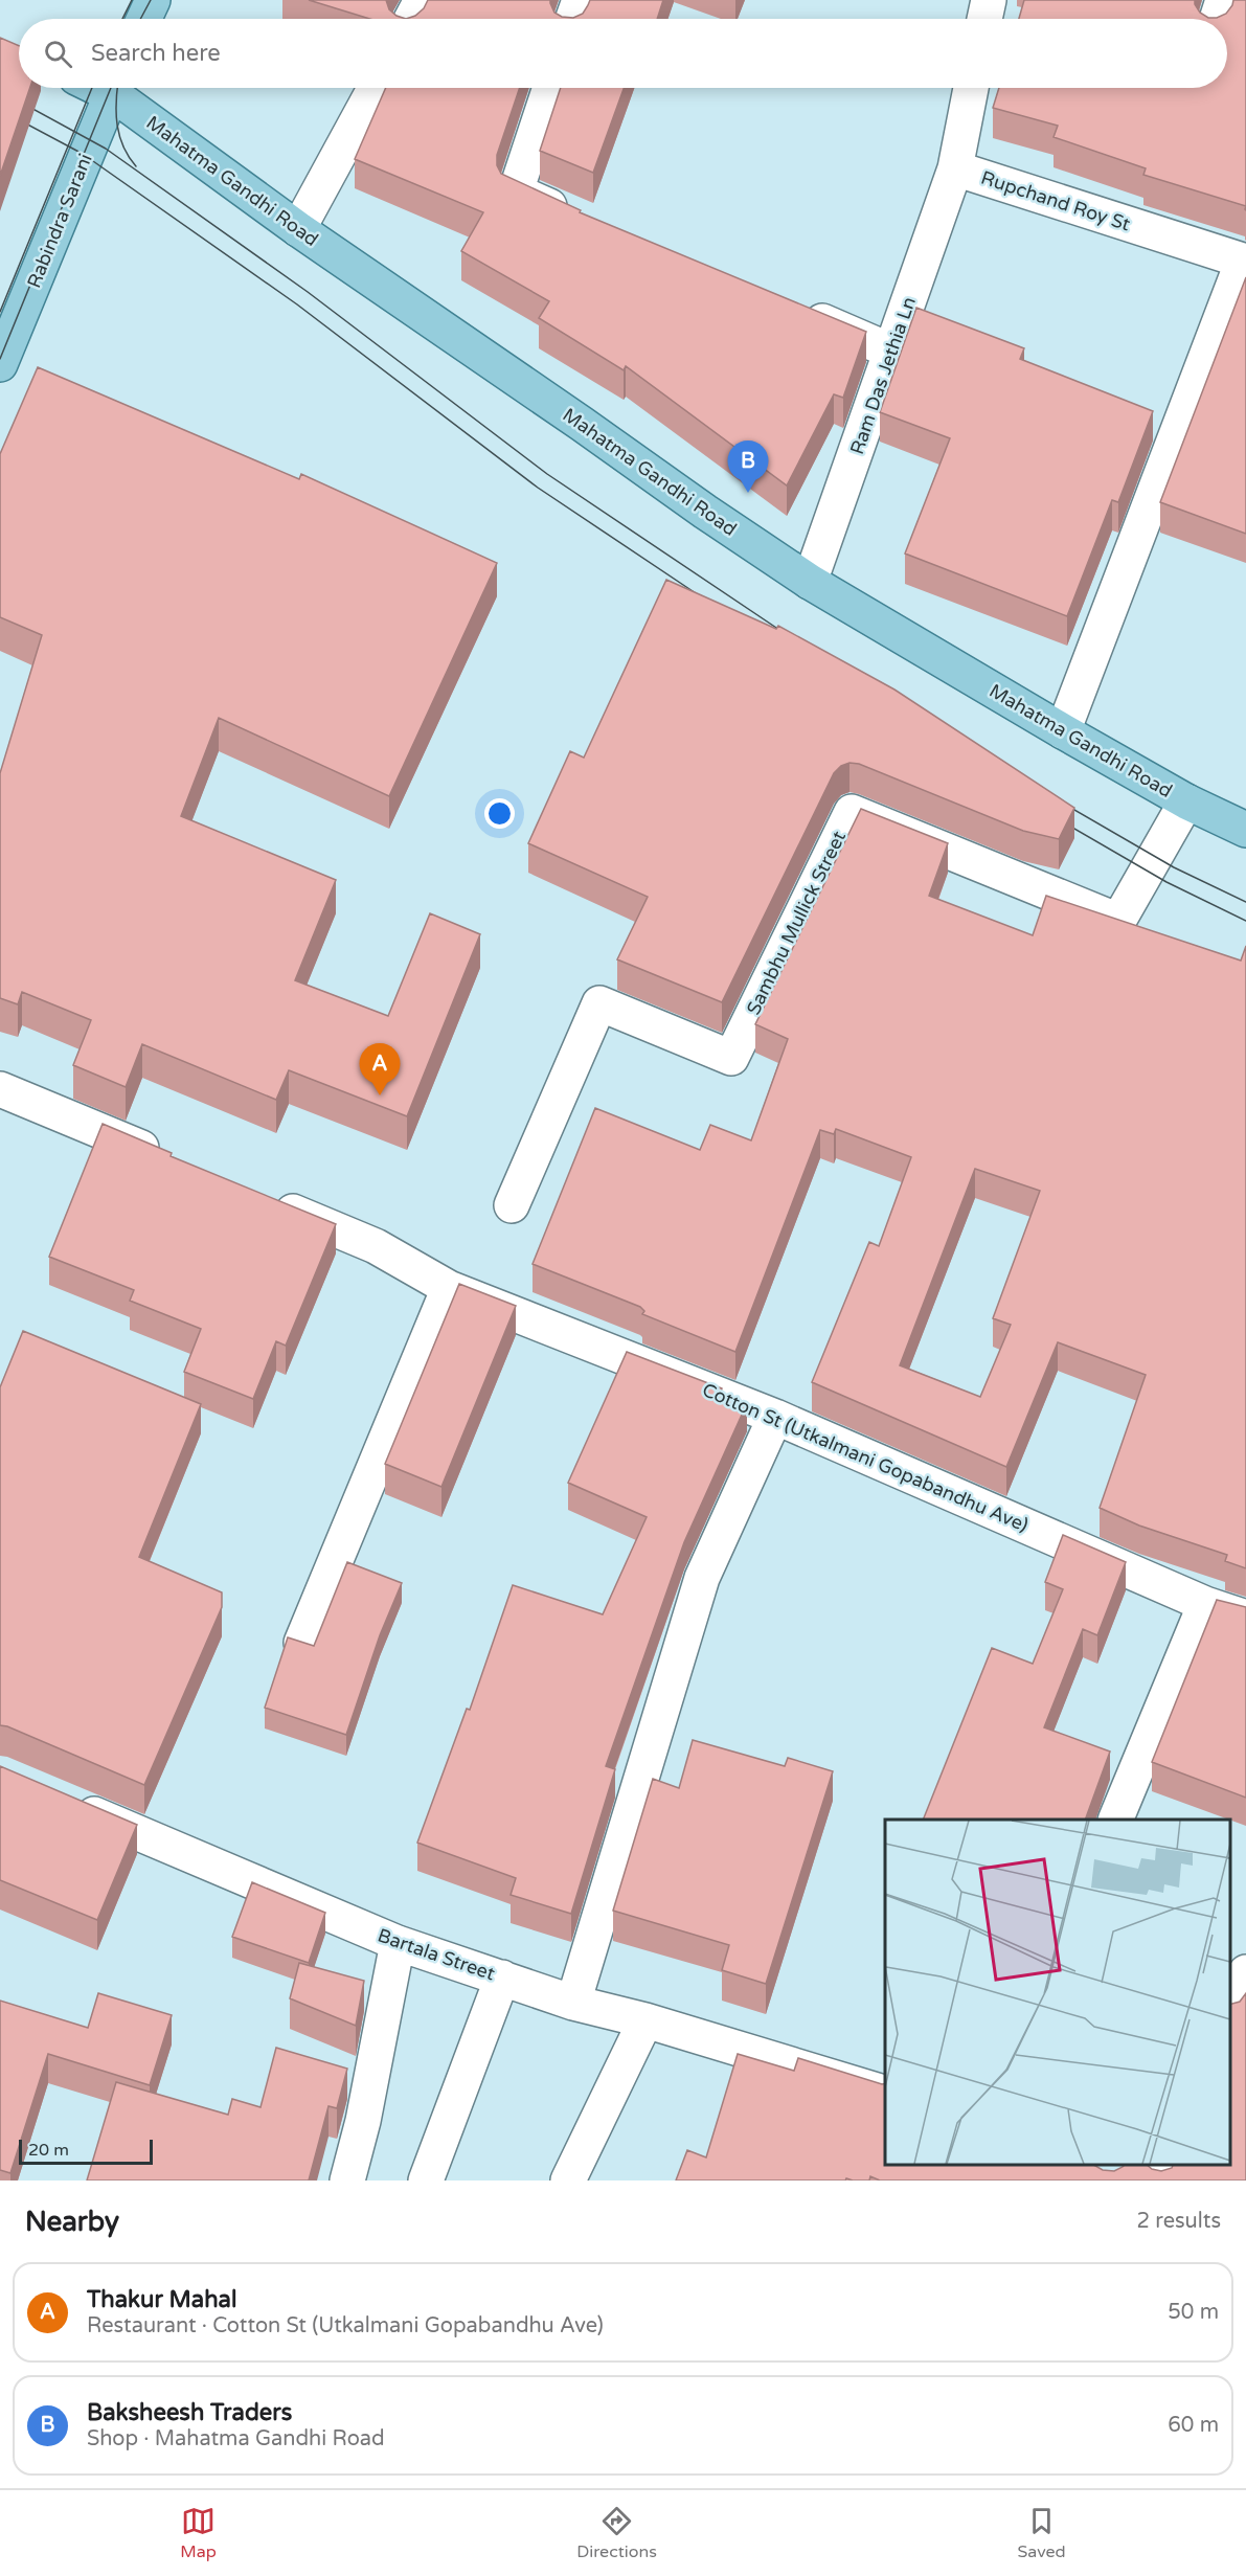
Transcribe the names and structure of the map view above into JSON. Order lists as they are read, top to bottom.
{
  "streets": {
    "main road": ["Mahatma Gandhi Road", "Rabindra Sarani"],
    "street": [
      "Rupchand Roy St",
      "Ram Das Jethia Ln",
      "Sambhu Mullick Street",
      "Cotton St (Utkalmani Gopabandhu Ave)",
      "Bartala Street"
    ]
  },
  "crossings": [
    ["Mahatma Gandhi Road", "Ram Das Jethia Ln"],
    ["Mahatma Gandhi Road", "Sambhu Mullick Street"],
    ["Rupchand Roy St", "Ram Das Jethia Ln"]
  ],
  "scale_bar": "20 m",
  "page": {
    "search": "Search here",
    "pins": ["B", "A"],
    "scale": "20 m",
    "heading": ["Nearby", "2 results"],
    "list": [
      {
        "mark": "A",
        "name": "Thakur Mahal",
        "note": "Restaurant · Cotton St (Utkalmani Gopabandhu Ave)",
        "value": "50 m"
      },
      {
        "mark": "B",
        "name": "Baksheesh Traders",
        "note": "Shop · Mahatma Gandhi Road",
        "value": "60 m"
      }
    ],
    "nav": ["Map", "Directions", "Saved"]
  }
}
